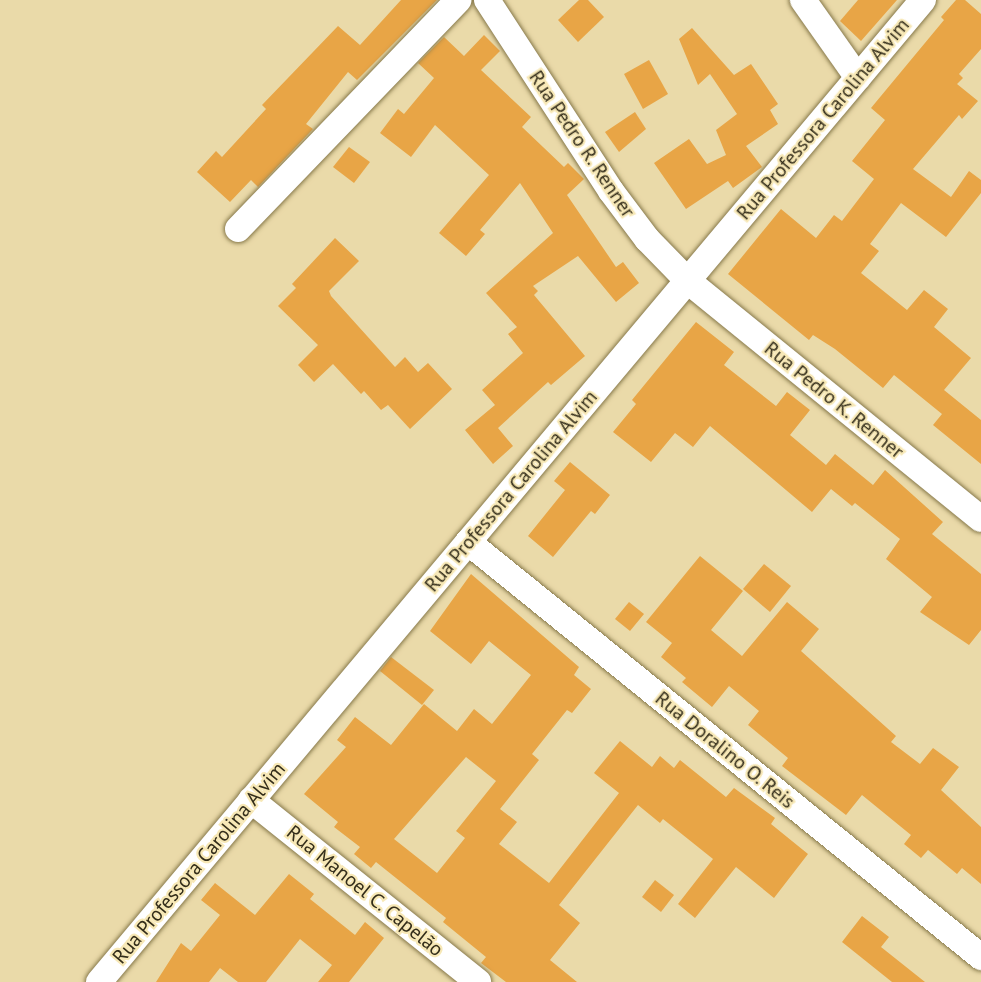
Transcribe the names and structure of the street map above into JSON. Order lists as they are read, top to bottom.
{
  "streets": {
    "street": [
      "Rua Professora Carolina Alvim",
      "Rua Pedro R. Renner",
      "Rua Pedro K. Renner",
      "Rua Doralino O. Reis",
      "Rua Manoel C. Capelão"
    ]
  },
  "crossings": [
    ["Rua Professora Carolina Alvim", "Rua Pedro R. Renner"],
    ["Rua Professora Carolina Alvim", "Rua Pedro K. Renner"],
    ["Rua Professora Carolina Alvim", "Rua Doralino O. Reis"],
    ["Rua Professora Carolina Alvim", "Rua Manoel C. Capelão"],
    ["Rua Pedro R. Renner", "Rua Pedro K. Renner"]
  ]
}
